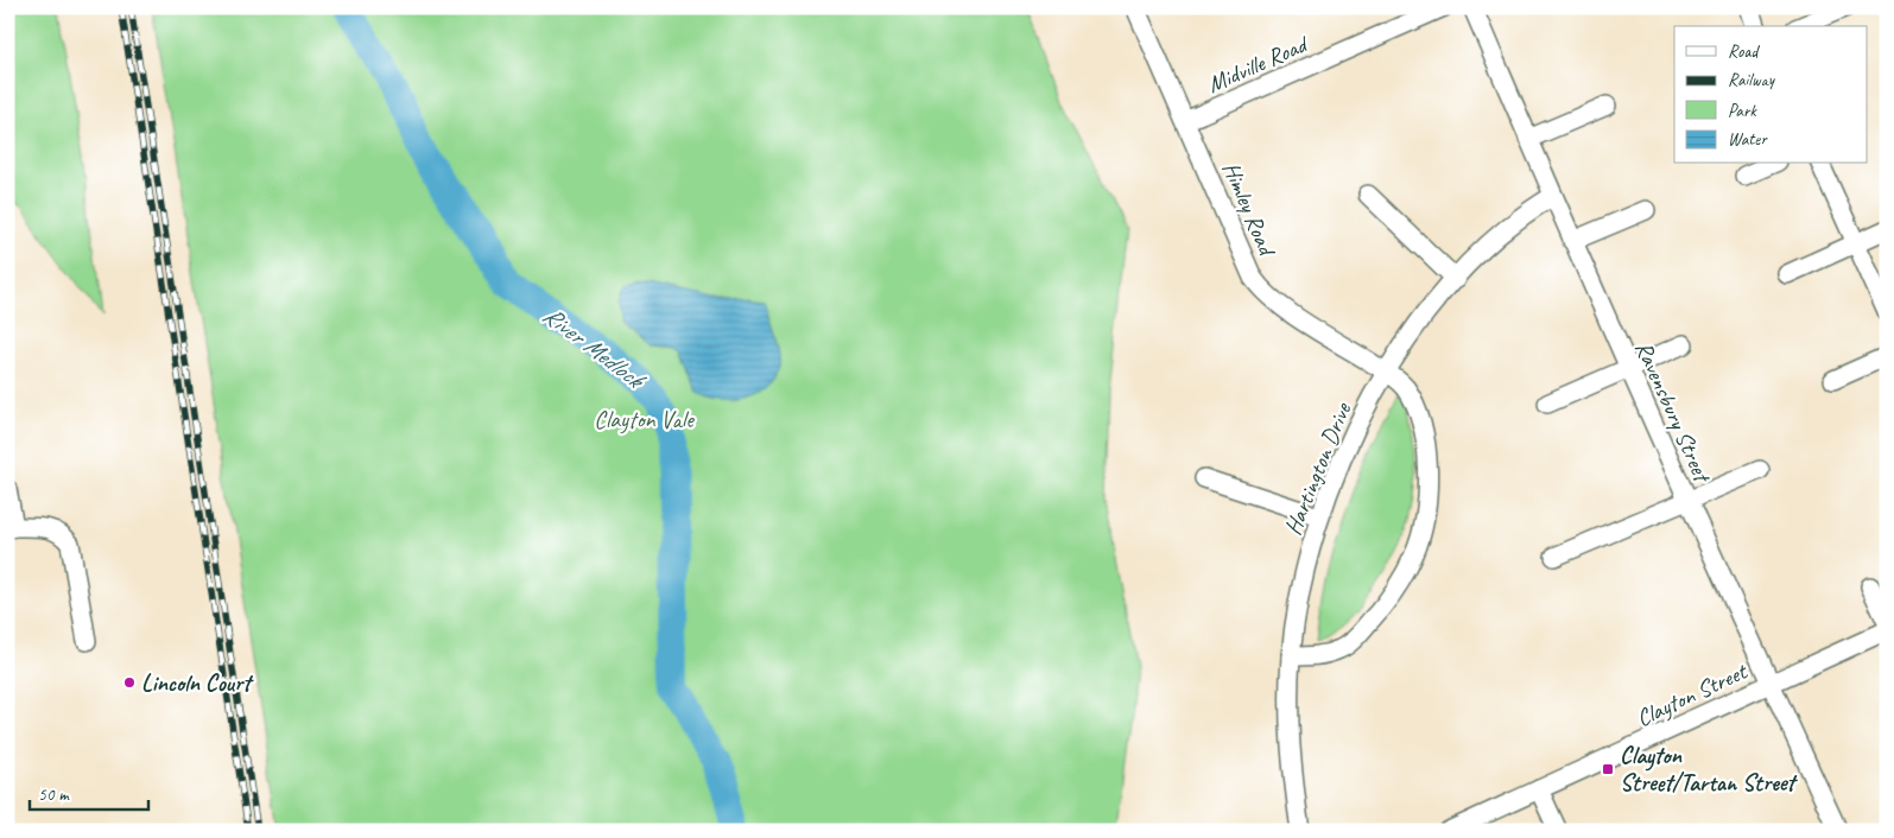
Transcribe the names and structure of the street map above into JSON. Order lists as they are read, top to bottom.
{
  "streets": {
    "street": [
      "Midville Road",
      "Himley Road",
      "Ravensbury Street",
      "Hartington Drive",
      "Clayton Street"
    ]
  },
  "crossings": [
    ["Midville Road", "Himley Road"],
    ["Himley Road", "Hartington Drive"],
    ["Ravensbury Street", "Hartington Drive"],
    ["Ravensbury Street", "Clayton Street"]
  ],
  "water": ["River Medlock"],
  "parks": ["Clayton Vale"],
  "places": {
    "other": ["Lincoln Court"],
    "transit": ["Clayton Street/Tartan Street"]
  },
  "legend": [
    "Road",
    "Railway",
    "Park",
    "Water"
  ],
  "scale_bar": "50 m"
}
